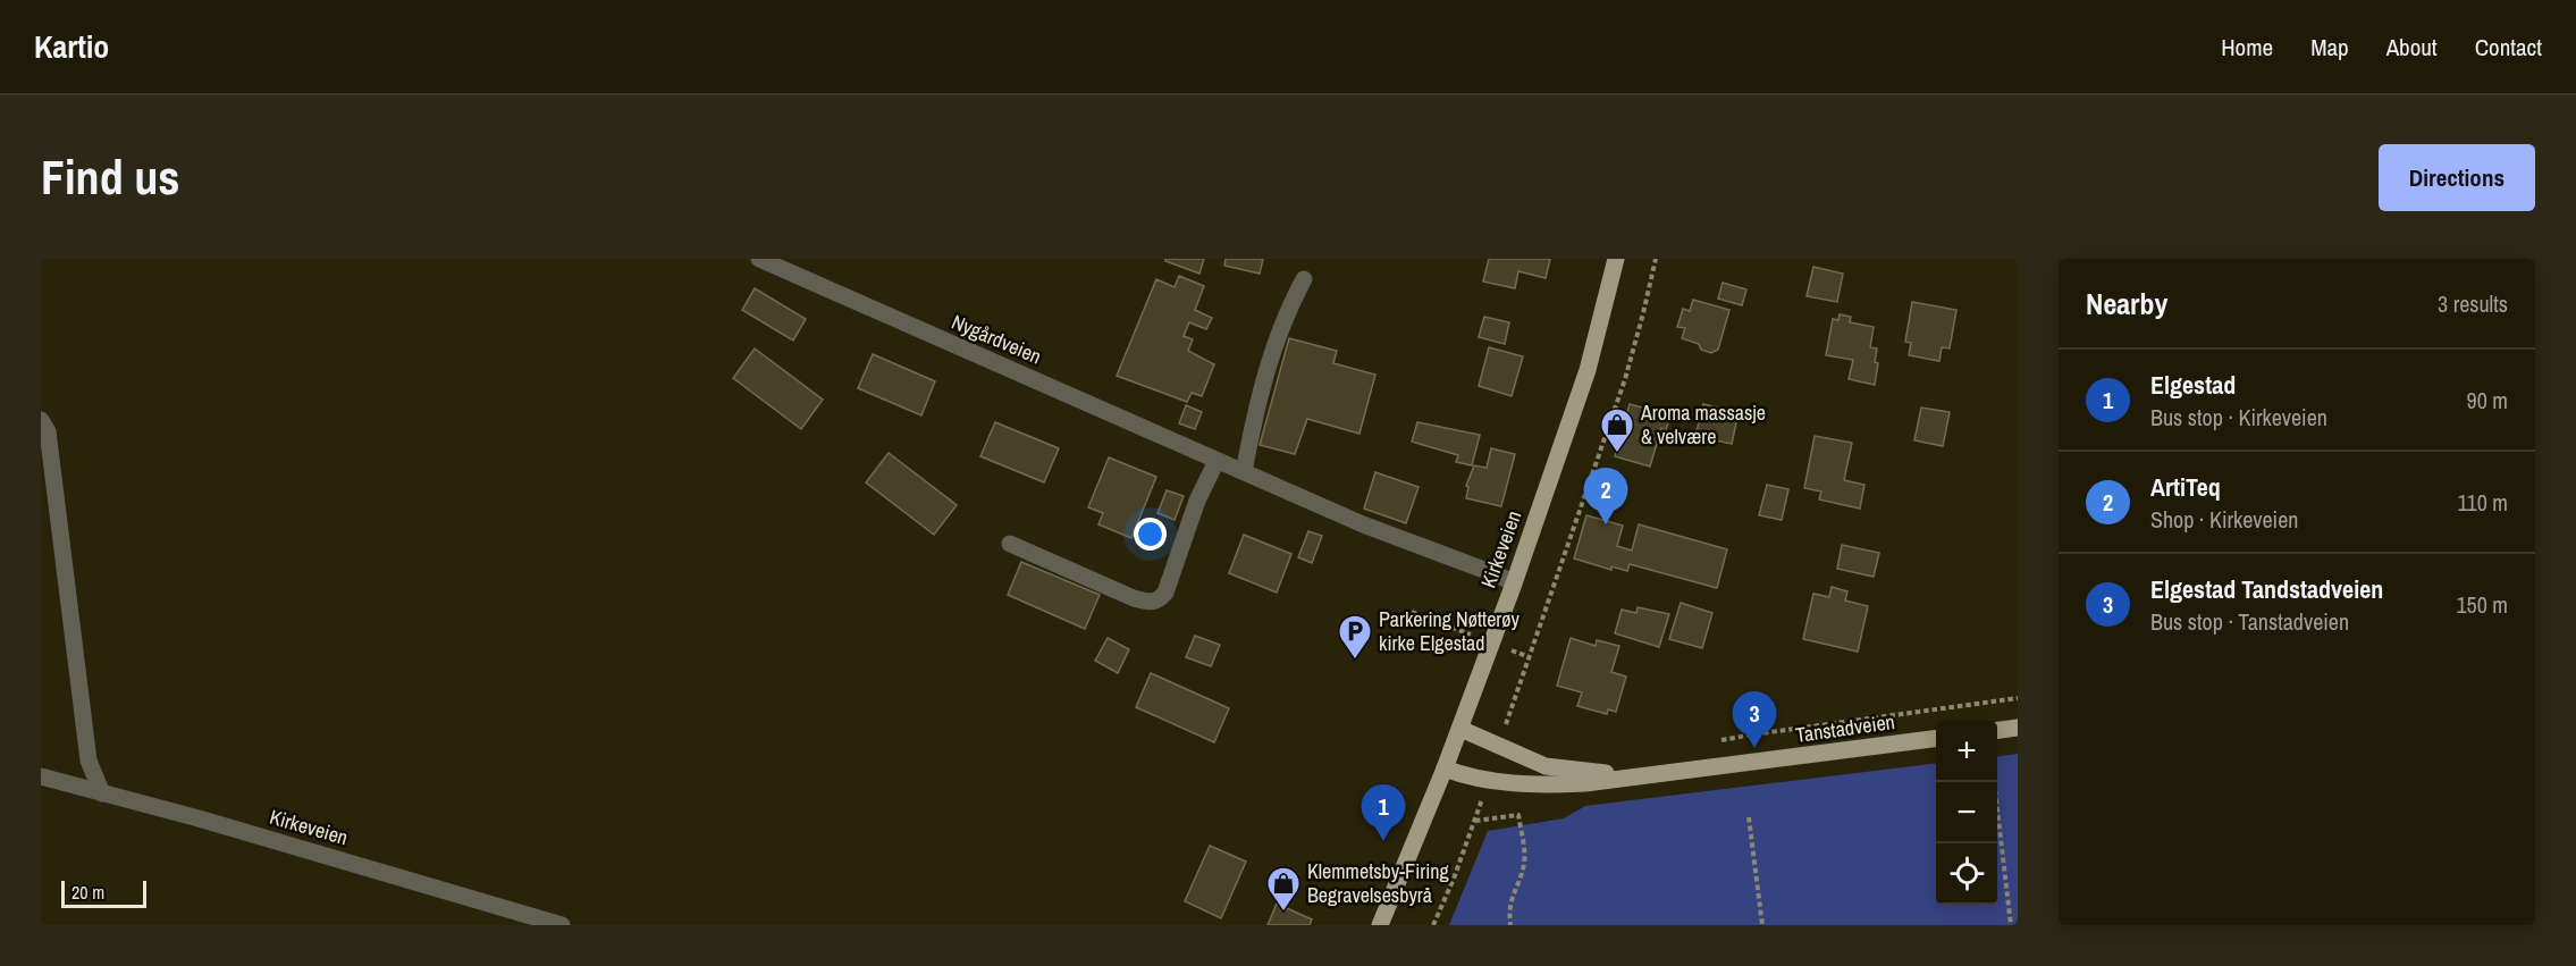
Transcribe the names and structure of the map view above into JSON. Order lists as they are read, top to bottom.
{
  "streets": {
    "main road": ["Kirkeveien", "Tanstadveien"],
    "street": ["Nygårdveien"]
  },
  "crossings": [
    ["Nygårdveien", "Kirkeveien"],
    ["Kirkeveien", "Tanstadveien"]
  ],
  "places": {
    "shop": ["Aroma massasje & velvære", "Klemmetsby-Firing Begravelsesbyrå"],
    "parking": ["Parkering Nøtterøy kirke Elgestad"]
  },
  "scale_bar": "20 m",
  "page": {
    "header": "Kartio",
    "nav": [
      "Home",
      "Map",
      "About",
      "Contact"
    ],
    "buttons": "Directions",
    "title": "Find us",
    "heading": ["Nearby", "3 results"],
    "list": [
      {
        "mark": "1",
        "name": "Elgestad",
        "note": "Bus stop · Kirkeveien",
        "value": "90 m"
      },
      {
        "mark": "2",
        "name": "ArtiTeq",
        "note": "Shop · Kirkeveien",
        "value": "110 m"
      },
      {
        "mark": "3",
        "name": "Elgestad Tandstadveien",
        "note": "Bus stop · Tanstadveien",
        "value": "150 m"
      }
    ],
    "pins": ["2", "3", "1"],
    "map_buttons": ["+", "−"],
    "scale": "20 m"
  }
}
